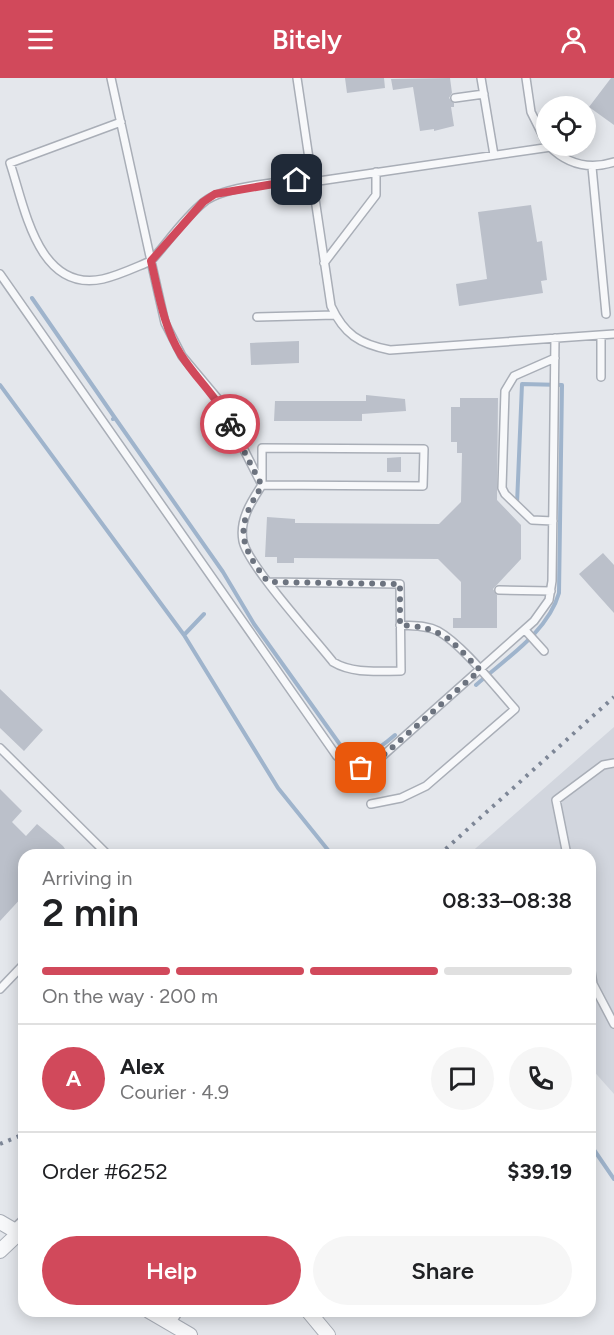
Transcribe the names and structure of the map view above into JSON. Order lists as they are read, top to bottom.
{
  "page": {
    "header": "Bitely",
    "heading": ["2 min", "Arriving in", "08:33–08:38"],
    "panel": [
      "Alex",
      "Courier · 4.9",
      "Order #6252",
      "$39.19"
    ],
    "bar": "On the way · 200 m",
    "round": "A",
    "buttons": ["Help", "Share"]
  }
}
